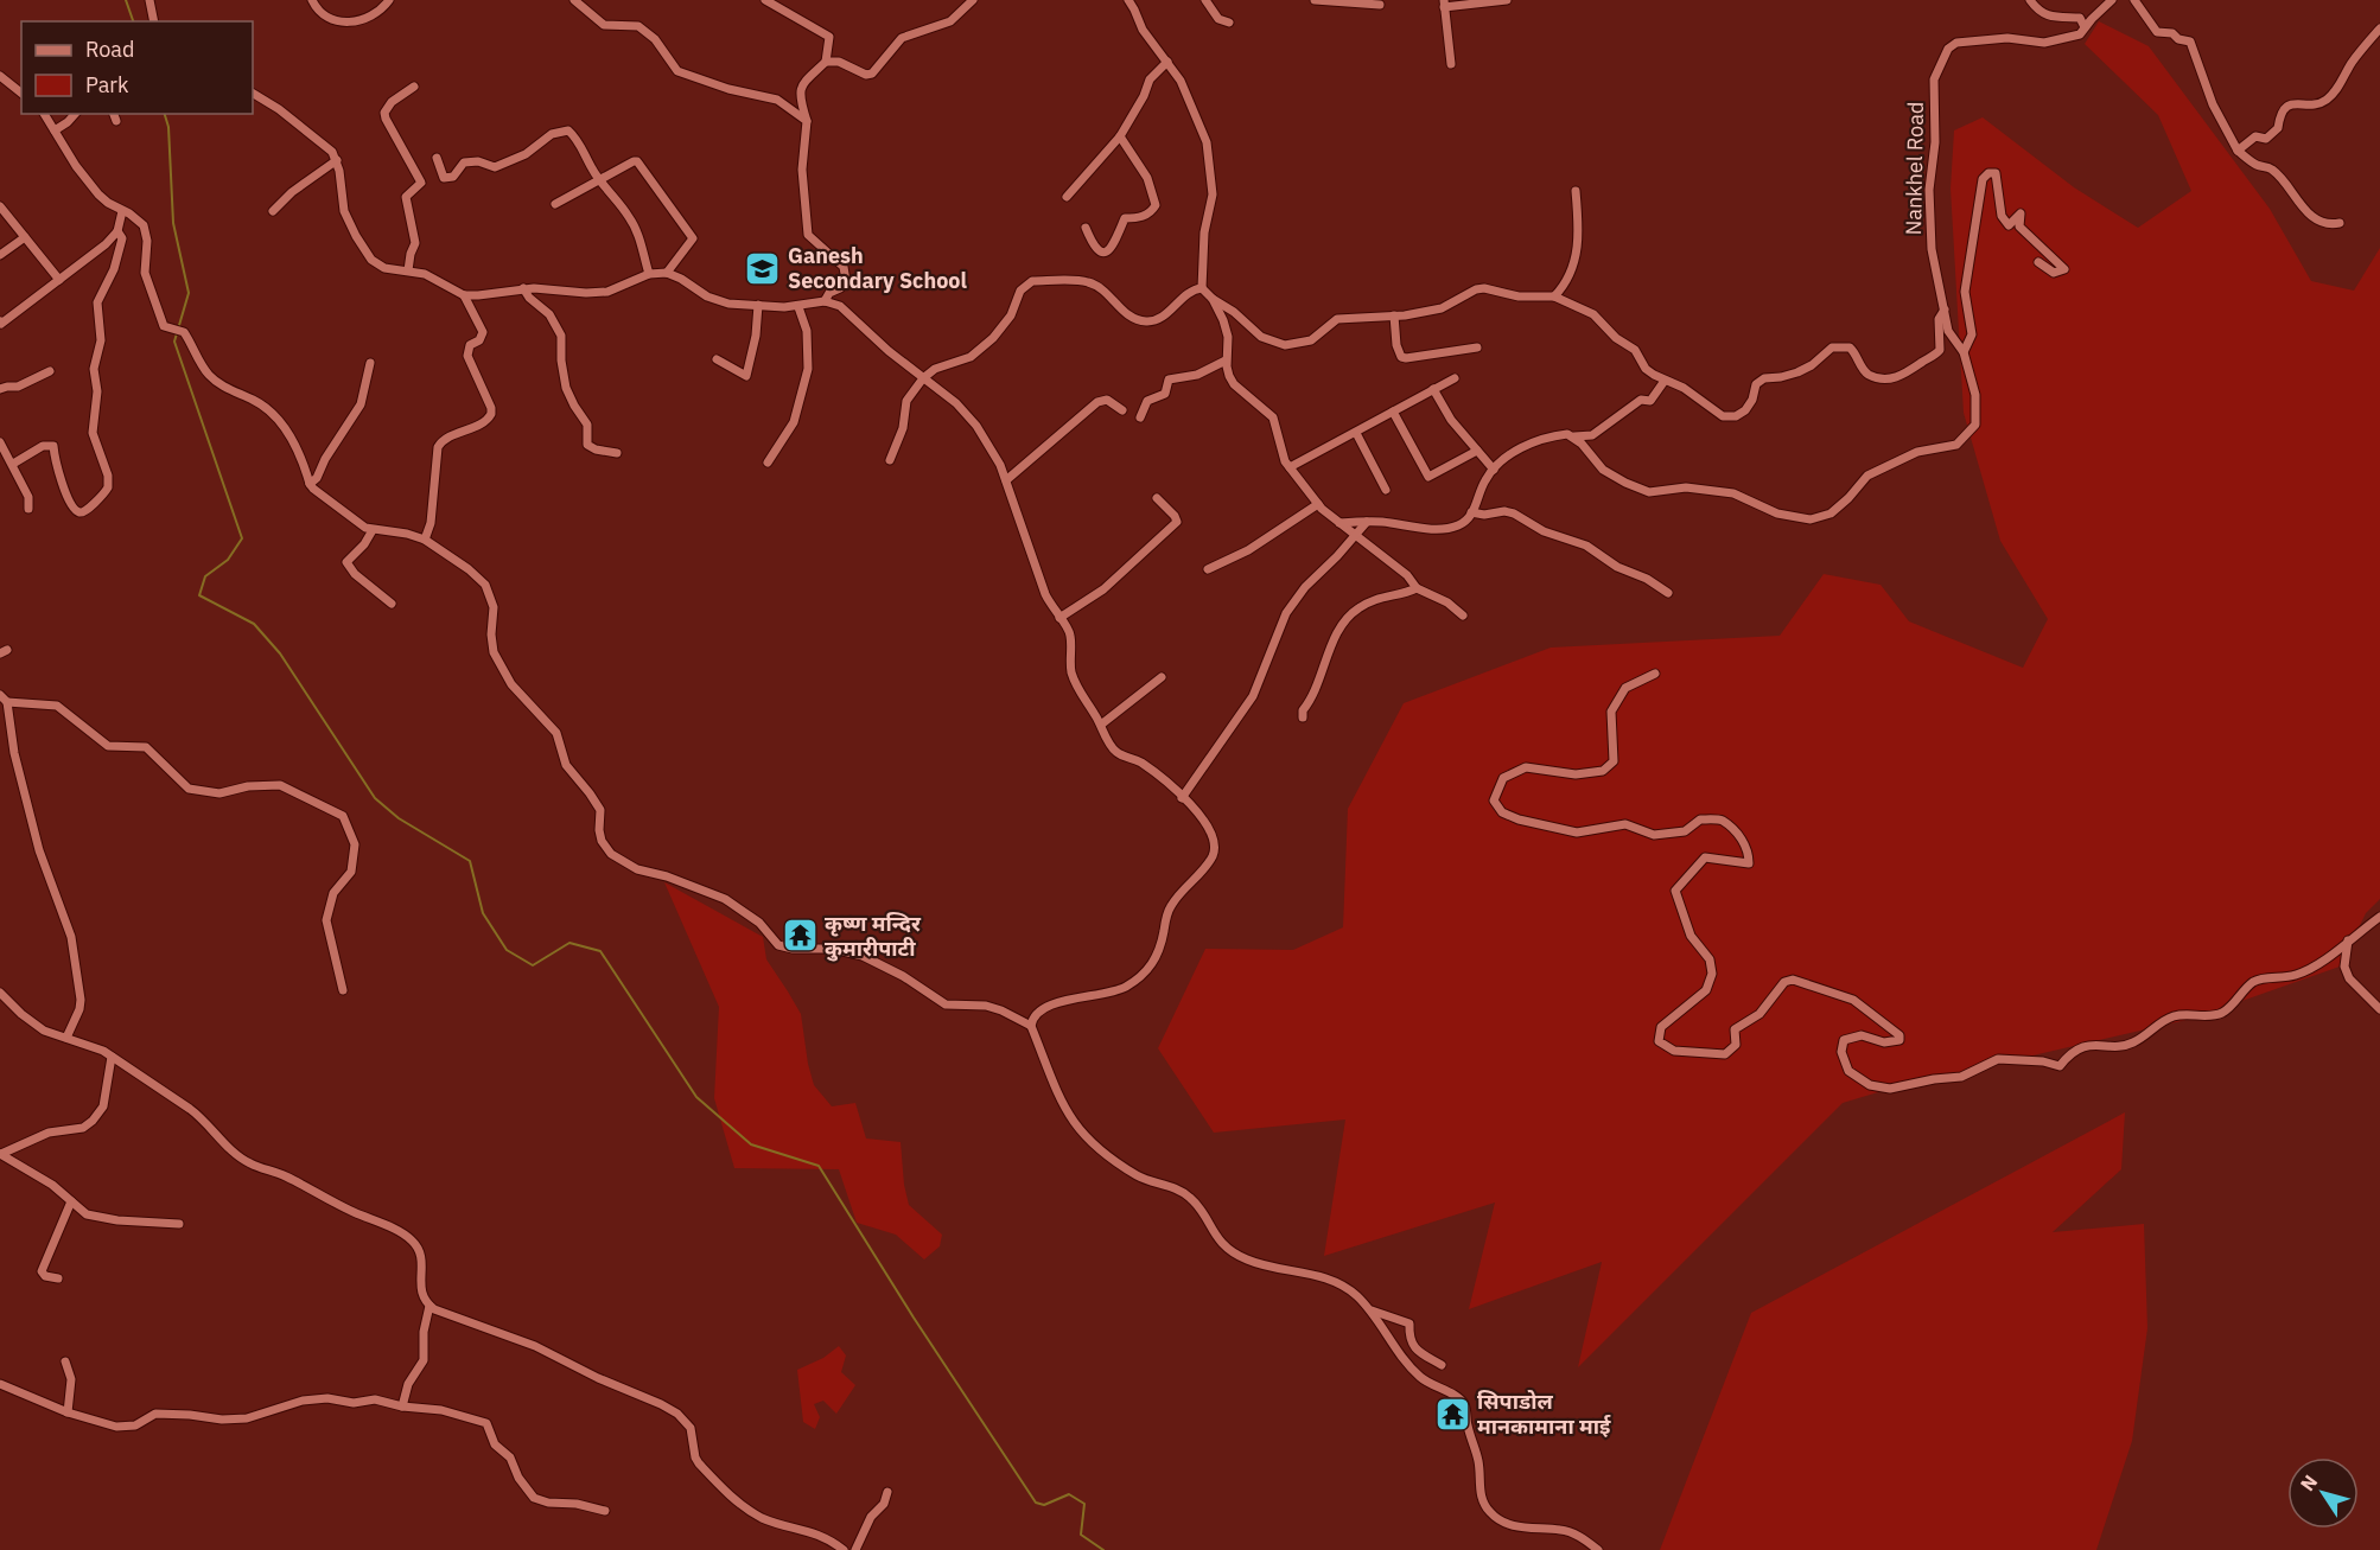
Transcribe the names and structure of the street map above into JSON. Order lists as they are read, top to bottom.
{
  "streets": {
    "street": ["Nankhel Road"]
  },
  "places": {
    "school or university": ["Ganesh Secondary School"],
    "temple": ["कृष्ण मन्दिर कुमारीपाटी", "सिपाडोल मानकामाना माई"]
  },
  "legend": ["Road", "Park"],
  "north": "top left"
}
